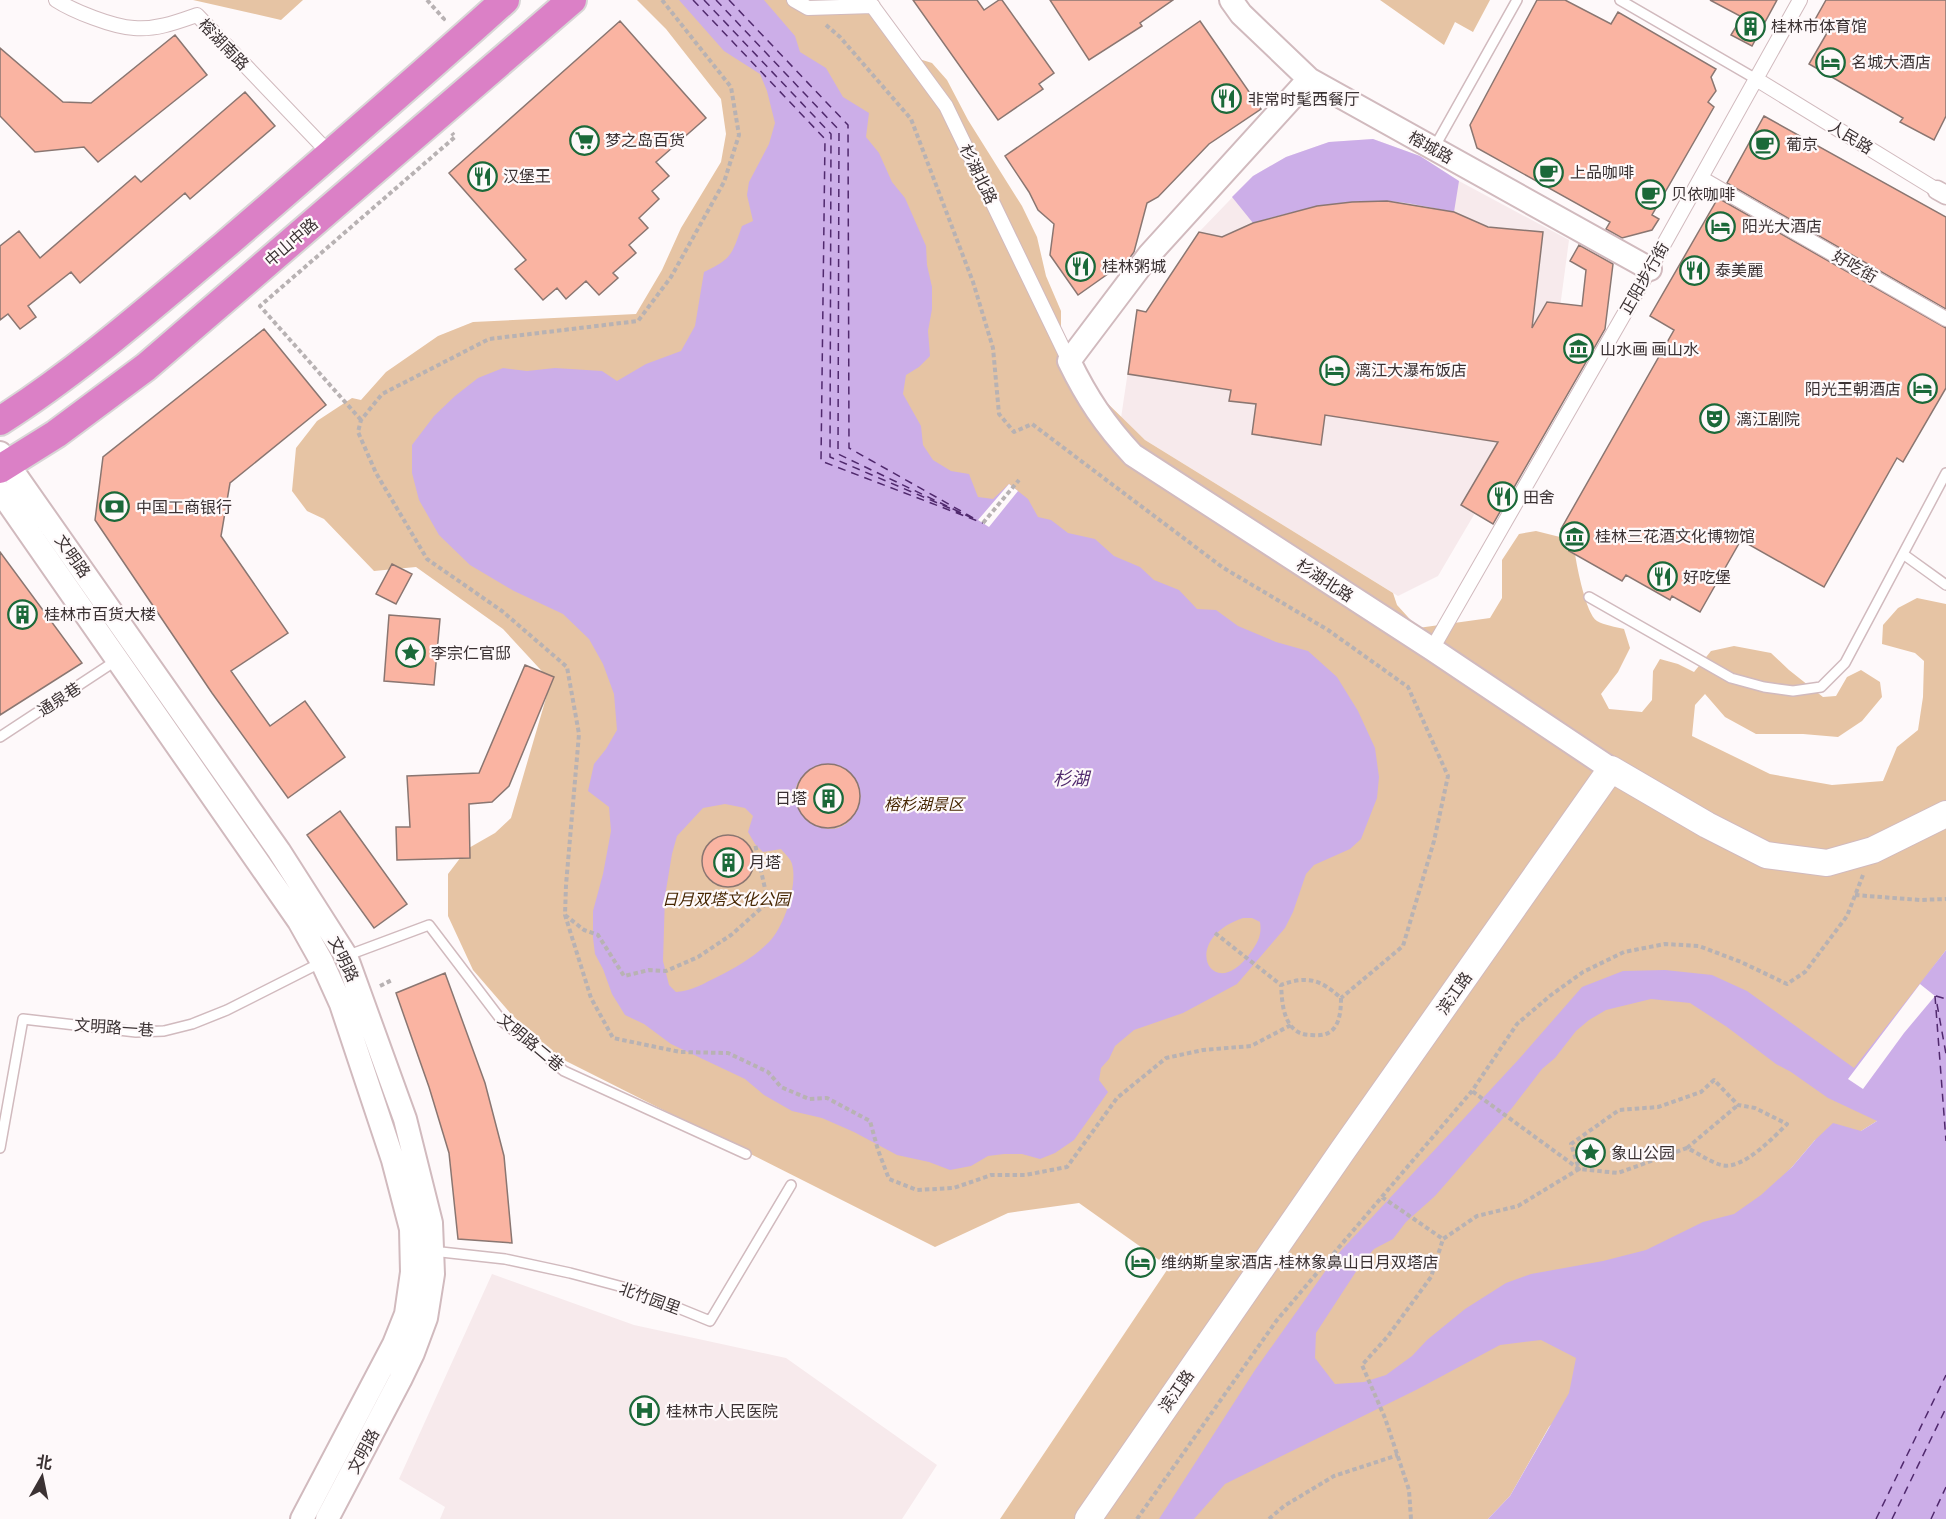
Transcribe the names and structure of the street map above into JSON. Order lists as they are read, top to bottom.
{
  "streets": {
    "highway": ["中山中路"],
    "main road": ["滨江路"],
    "street": [
      "榕湖南路",
      "人民路",
      "榕城路",
      "杉湖北路",
      "好吃街",
      "正阳步行街",
      "文明路"
    ],
    "lane": [
      "通泉巷",
      "文明路一巷",
      "文明路二巷",
      "北竹园里"
    ]
  },
  "crossings": [
    ["人民路", "正阳步行街"],
    ["榕城路", "正阳步行街"],
    ["杉湖北路", "正阳步行街"],
    ["杉湖北路", "滨江路"],
    ["中山中路", "文明路"],
    ["好吃街", "正阳步行街"],
    ["文明路", "通泉巷"],
    ["文明路", "文明路一巷"],
    ["文明路", "文明路二巷"],
    ["文明路", "北竹园里"]
  ],
  "water": ["杉湖"],
  "parks": ["榕杉湖景区", "日月双塔文化公园"],
  "places": {
    "building": [
      "桂林市体育馆",
      "桂林市百货大楼",
      "日塔",
      "月塔"
    ],
    "hotel": [
      "名城大酒店",
      "阳光大酒店",
      "漓江大瀑布饭店",
      "阳光王朝酒店",
      "维纳斯皇家酒店-桂林象鼻山日月双塔店"
    ],
    "restaurant": [
      "非常时髦西餐厅",
      "汉堡王",
      "桂林粥城",
      "泰美麗",
      "田舍",
      "好吃堡"
    ],
    "supermarket": ["梦之岛百货"],
    "cafe": ["葡京", "上品咖啡", "贝依咖啡"],
    "museum": ["山水画 画山水", "桂林三花酒文化博物馆"],
    "theatre": ["漓江剧院"],
    "bank": ["中国工商银行"],
    "place": ["李宗仁官邸", "象山公园"],
    "hospital": ["桂林市人民医院"]
  },
  "north": "top"
}
